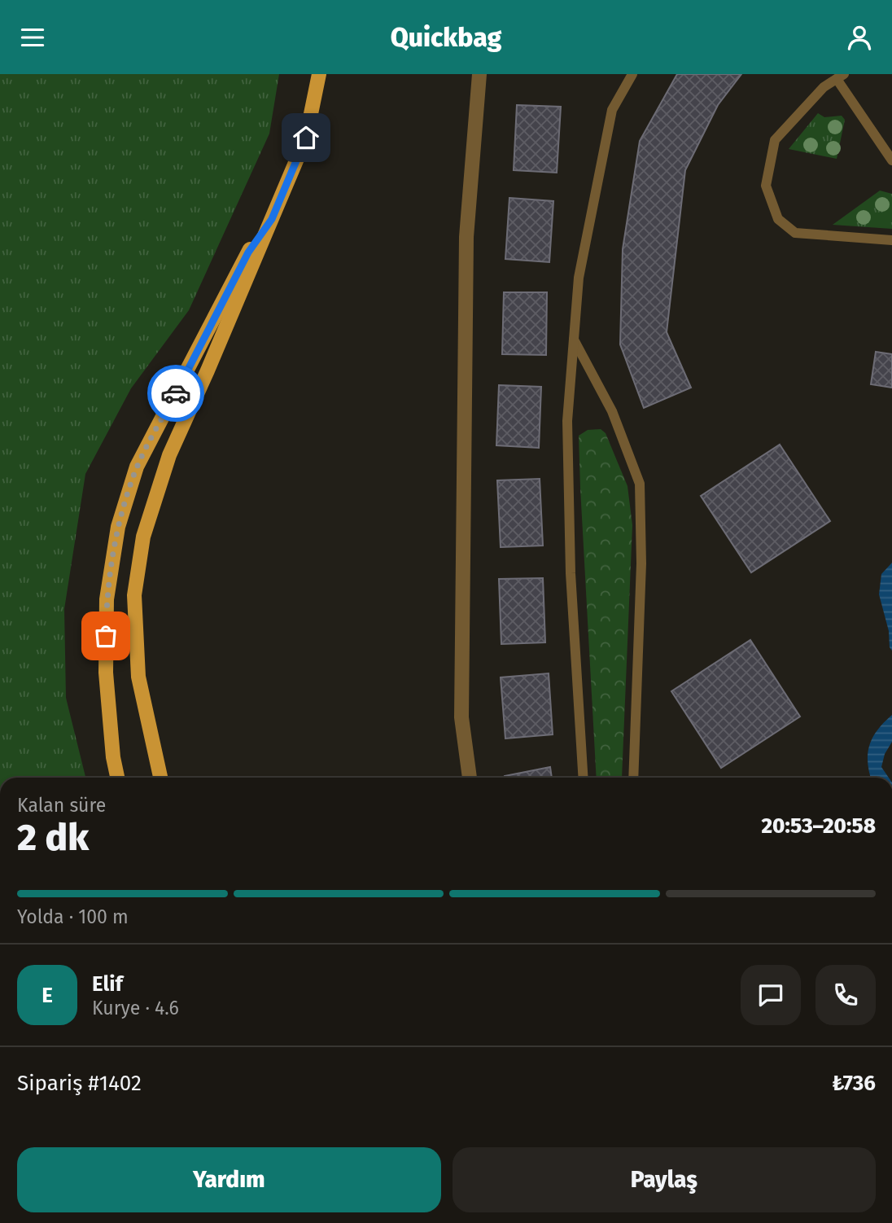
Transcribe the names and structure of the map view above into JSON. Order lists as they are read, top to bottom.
{
  "page": {
    "header": "Quickbag",
    "heading": ["2 dk", "Kalan süre", "20:53–20:58"],
    "panel": [
      "Elif",
      "Kurye · 4.6",
      "Sipariş #1402",
      "₺736"
    ],
    "bar": "Yolda · 100 m",
    "round": "E",
    "buttons": ["Yardım", "Paylaş"]
  }
}
